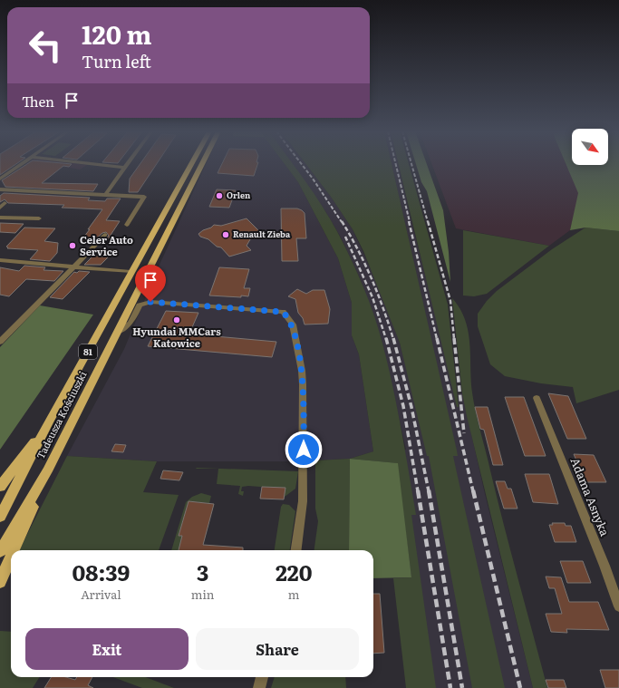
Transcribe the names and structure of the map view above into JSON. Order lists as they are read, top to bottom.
{
  "streets": {
    "main road": ["81", "Tadeusza Kościuszki"],
    "street": ["Adama Asnyka"]
  },
  "places": [
    "Orlen",
    "Renault Zieba",
    "Celer Auto Service",
    "Hyundai MMCars Katowice"
  ],
  "north": "bottom right",
  "page": {
    "turn": ["120 m", "Turn left"],
    "then": "Then",
    "eta": [
      "08:39",
      "Arrival",
      "3",
      "min",
      "220",
      "m"
    ],
    "buttons": ["Exit", "Share"]
  }
}
